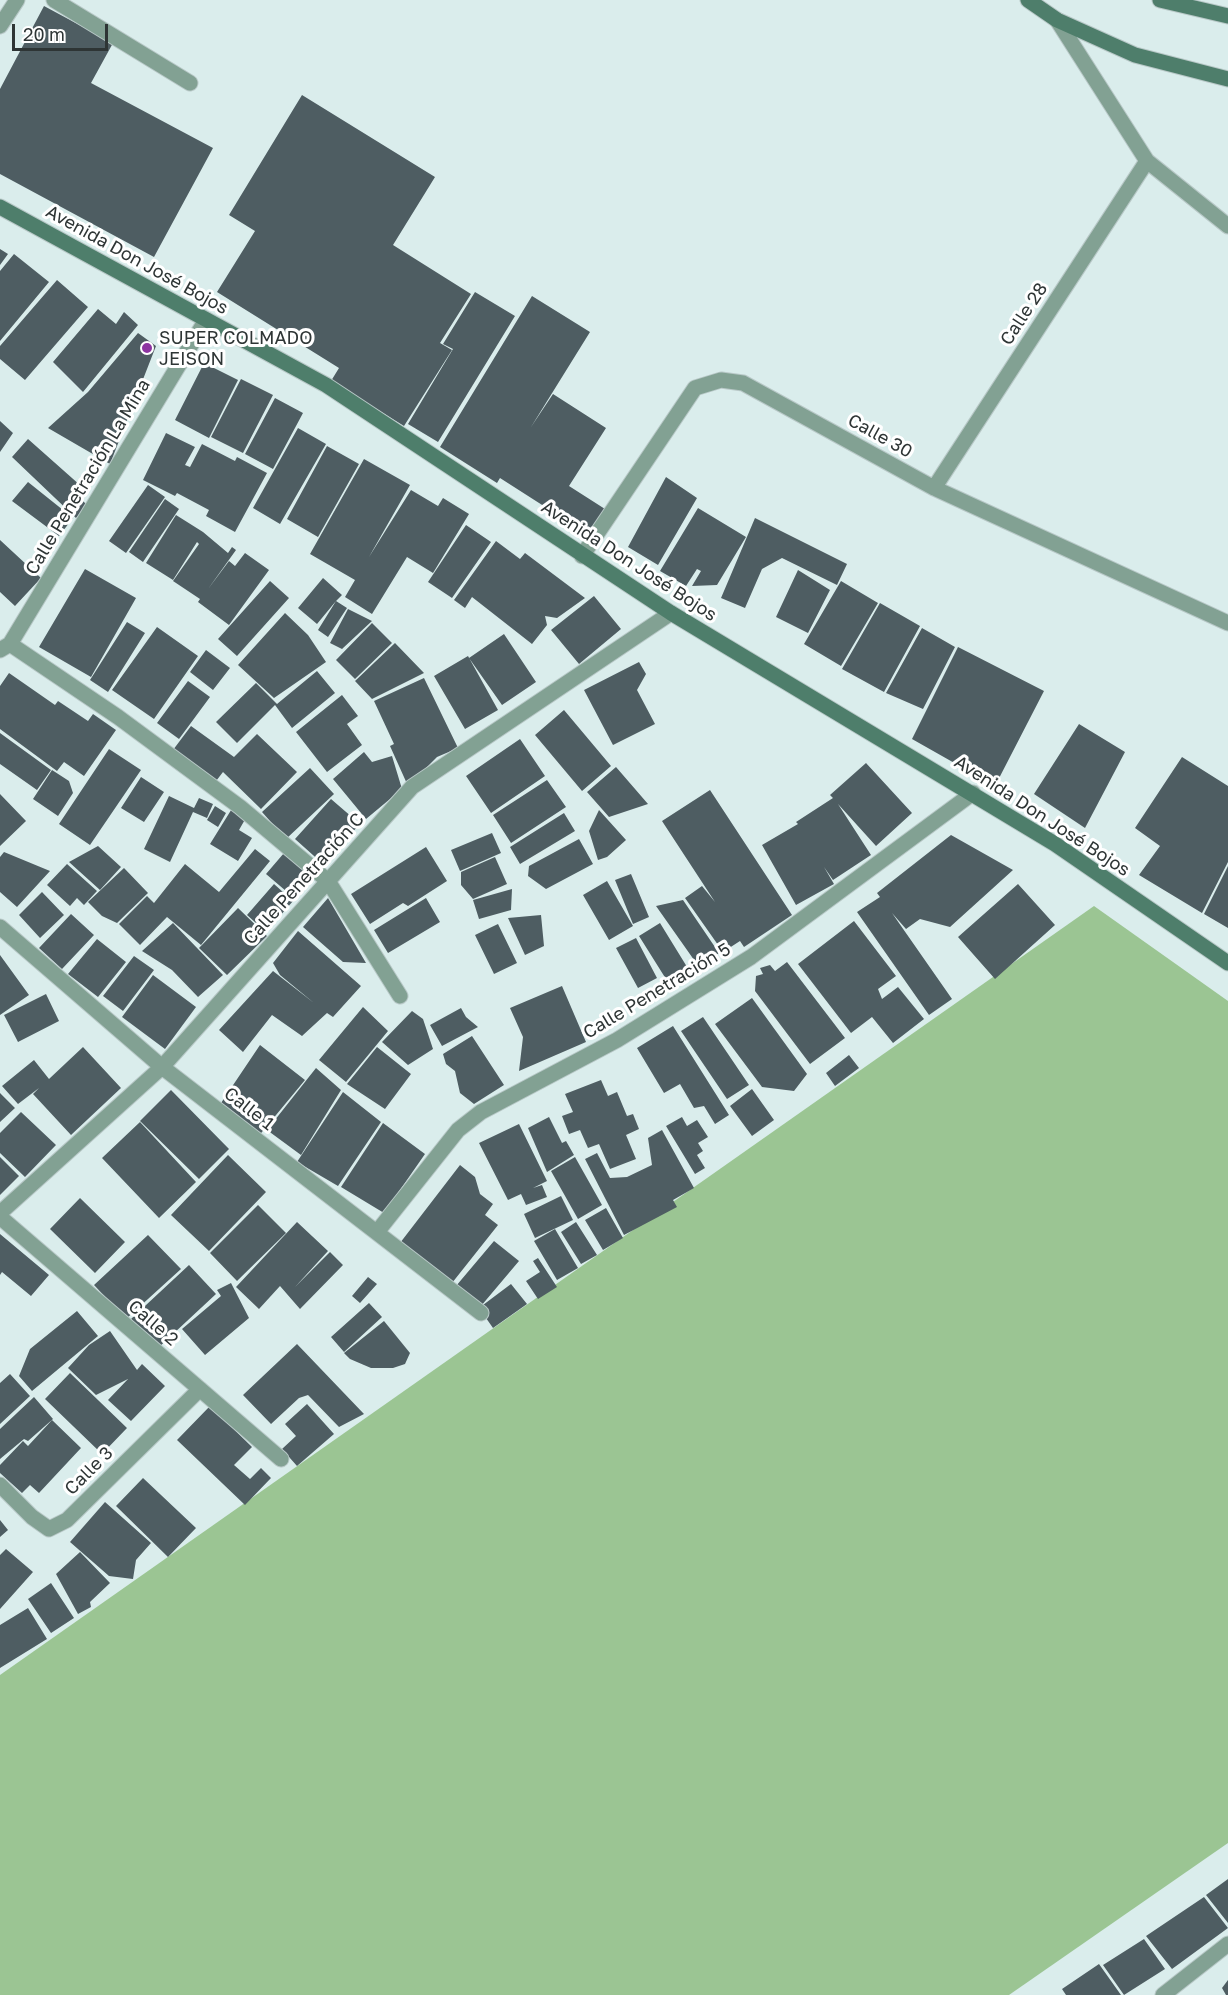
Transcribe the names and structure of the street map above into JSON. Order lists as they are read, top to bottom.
{
  "streets": {
    "street": [
      "Avenida Don José Bojos",
      "Calle 28",
      "Calle 30",
      "Calle Penetración La Mina",
      "Calle Penetración C",
      "Calle Penetración 5",
      "Calle 1",
      "Calle 2",
      "Calle 3"
    ]
  },
  "crossings": [
    ["Avenida Don José Bojos", "Calle 30"],
    ["Avenida Don José Bojos", "Calle Penetración La Mina"],
    ["Avenida Don José Bojos", "Calle Penetración C"],
    ["Avenida Don José Bojos", "Calle Penetración 5"],
    ["Calle 28", "Calle 30"],
    ["Calle Penetración C", "Calle 1"],
    ["Calle Penetración C", "Calle 2"],
    ["Calle Penetración 5", "Calle 1"],
    ["Calle 2", "Calle 3"]
  ],
  "places": ["SUPER COLMADO JEISON"],
  "scale_bar": "20 m"
}
